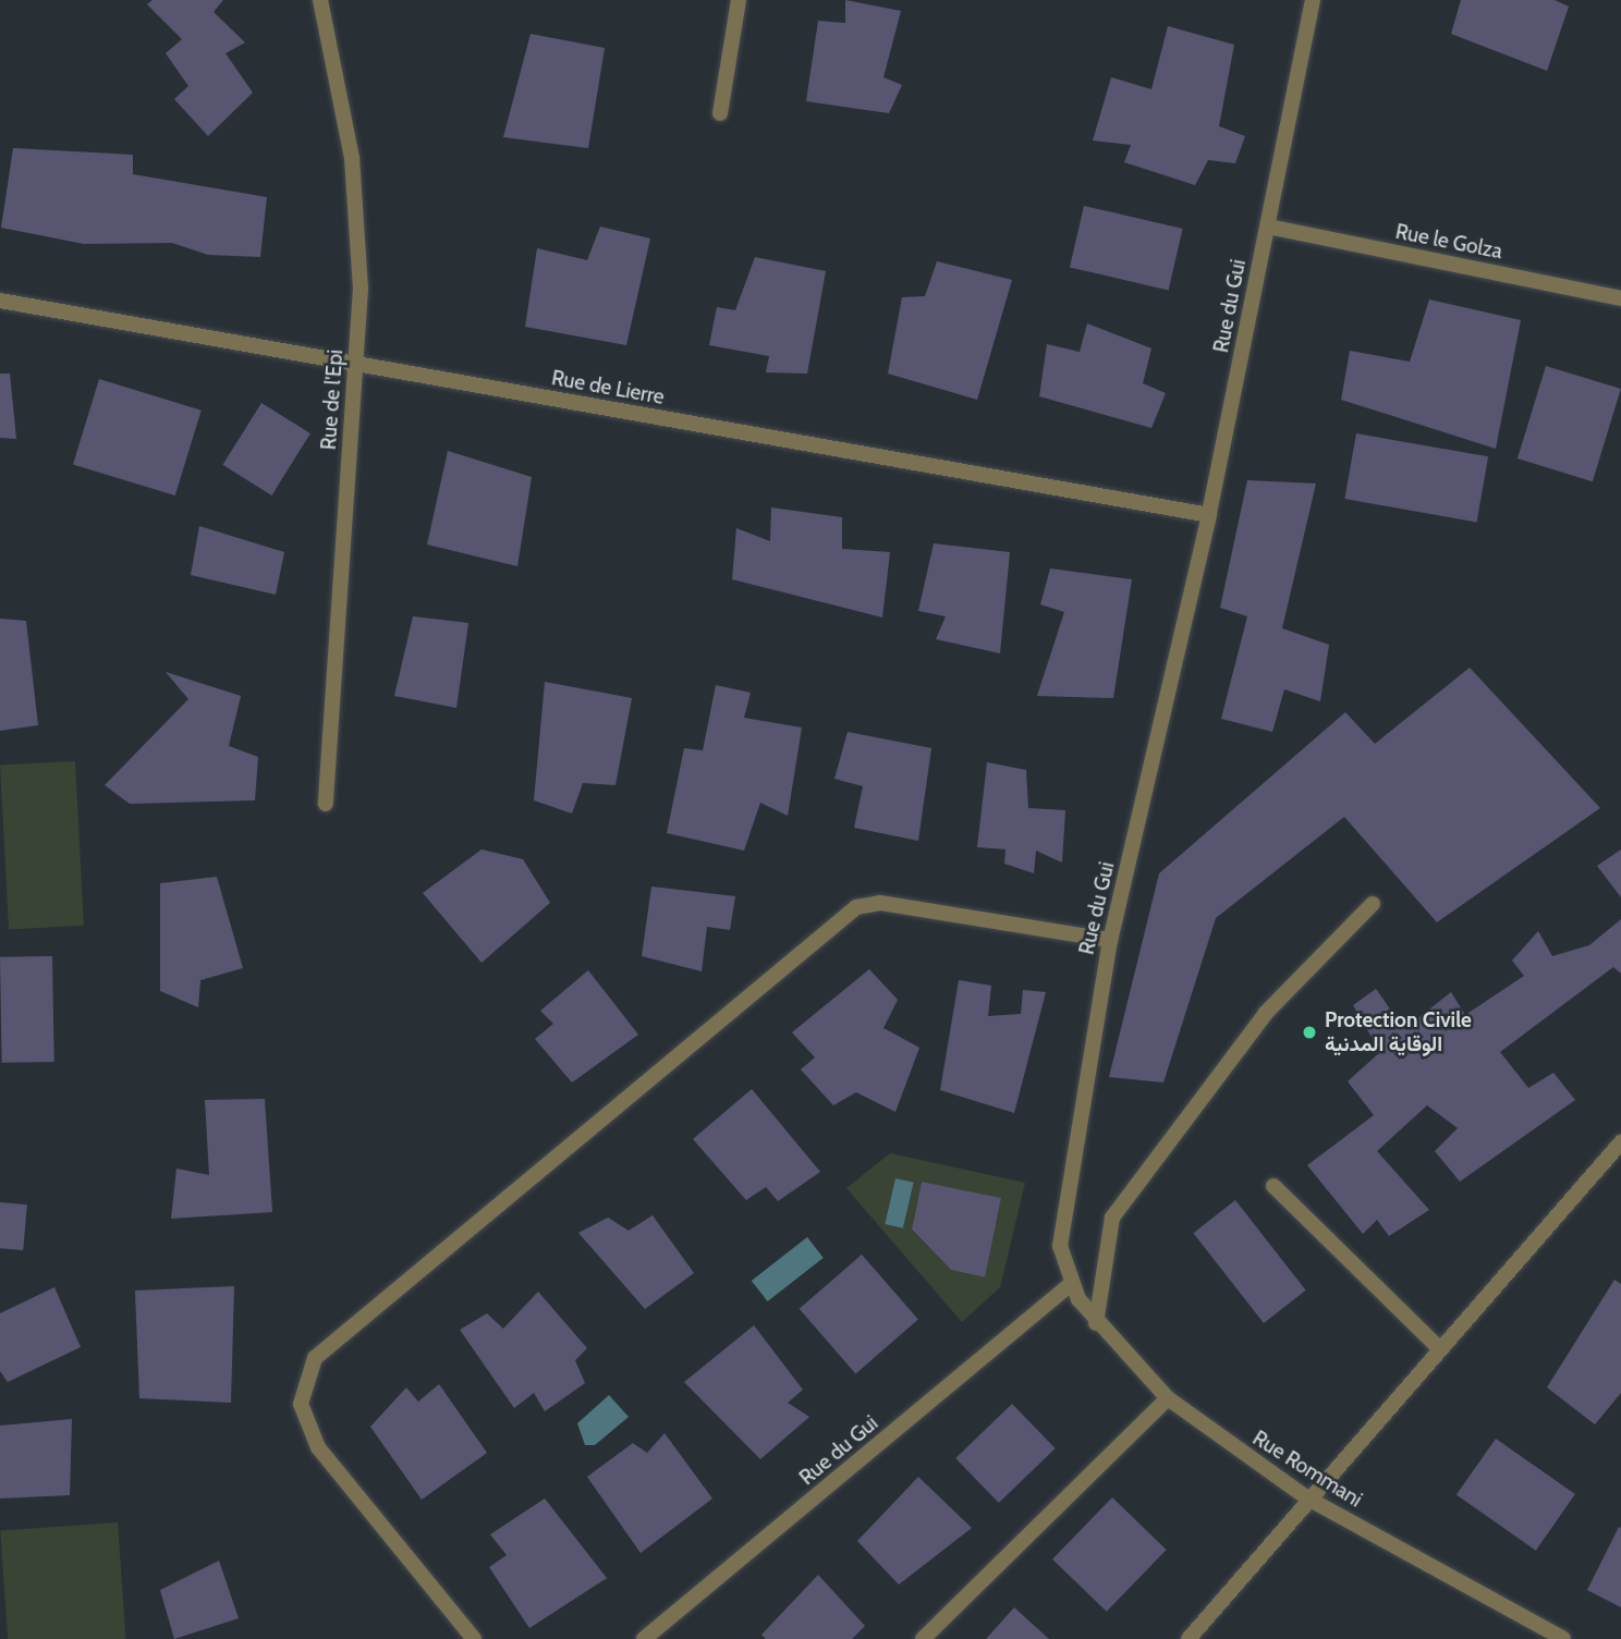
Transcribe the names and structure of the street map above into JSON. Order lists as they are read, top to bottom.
{
  "streets": {
    "street": [
      "Rue le Golza",
      "Rue du Gui",
      "Rue de Lierre",
      "Rue de l'Epi",
      "Rue Rommani"
    ]
  },
  "crossings": [
    ["Rue le Golza", "Rue du Gui"],
    ["Rue du Gui", "Rue de Lierre"],
    ["Rue du Gui", "Rue Rommani"],
    ["Rue de Lierre", "Rue de l'Epi"]
  ],
  "places": ["Protection Civile الوقاية المدنية"]
}
